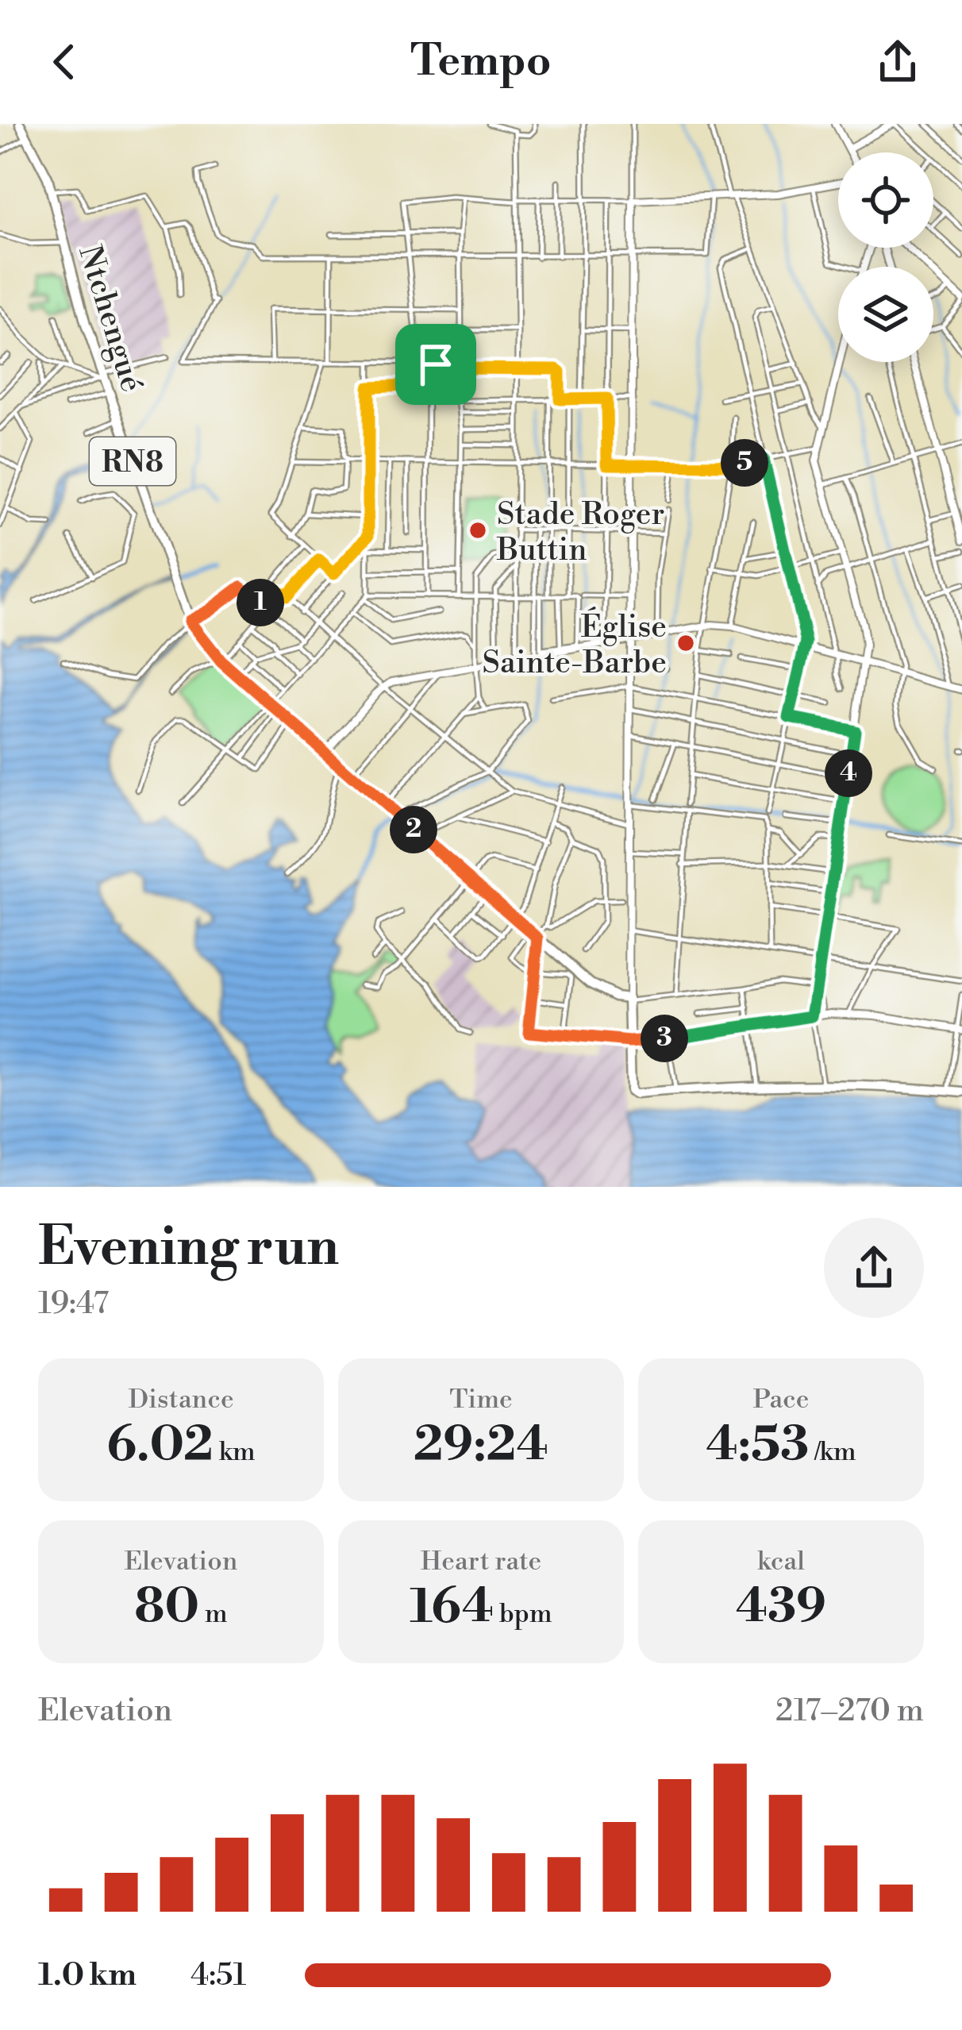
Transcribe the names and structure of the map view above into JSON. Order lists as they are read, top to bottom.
{
  "streets": {
    "main road": ["Ntchengué", "RN8"]
  },
  "places": ["Stade Roger Buttin", "Église Sainte-Barbe"],
  "page": {
    "header": "Tempo",
    "pins": [
      "5",
      "1",
      "4",
      "2",
      "3"
    ],
    "heading": ["Evening run", "19:47"],
    "stats": [
      ["Distance", "6.02 km"],
      ["Time", "29:24"],
      ["Pace", "4:53 /km"],
      ["Elevation", "80 m"],
      ["Heart rate", "164 bpm"],
      ["kcal", "439"]
    ],
    "chart": ["Elevation", "217–270 m"],
    "list": [
      {
        "name": "1.0 km",
        "note": "4:51"
      }
    ]
  }
}
